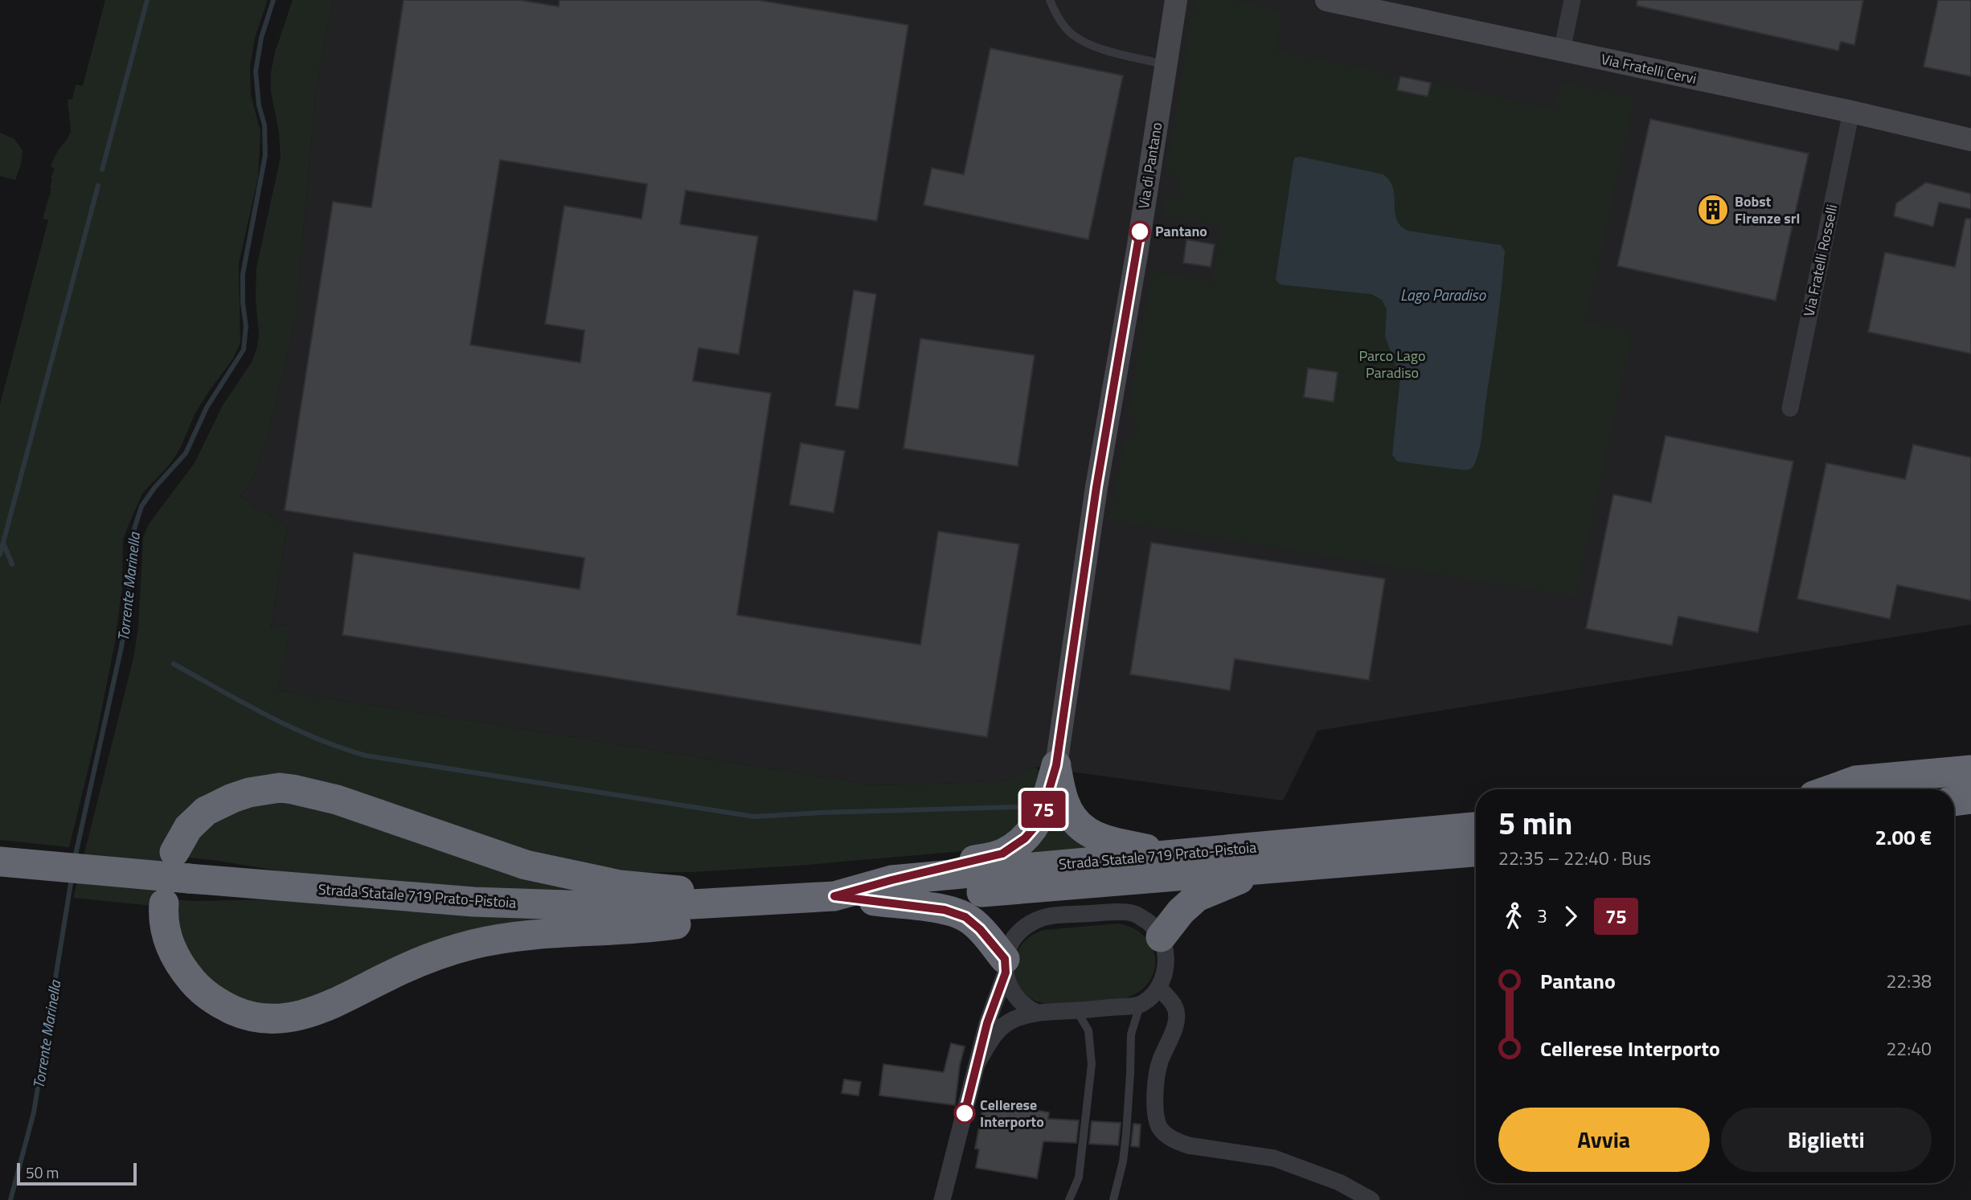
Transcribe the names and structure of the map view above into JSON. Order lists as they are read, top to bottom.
{
  "streets": {
    "highway": ["Strada Statale 719 Prato-Pistoia"],
    "street": ["Via Fratelli Cervi", "Via di Pantano", "Via Fratelli Rosselli"]
  },
  "crossings": [
    ["Via Fratelli Cervi", "Via Fratelli Rosselli"]
  ],
  "water": ["Lago Paradiso", "Torrente Marinella"],
  "parks": ["Parco Lago Paradiso"],
  "places": {
    "building": ["Bobst Firenze srl"],
    "other": ["Pantano", "Cellerese Interporto"]
  },
  "lines": ["bus line 75"],
  "scale_bar": "50 m",
  "page": {
    "on_map": "75",
    "heading": ["5 min", "22:35 – 22:40 · Bus", "2.00 €"],
    "legs": ["3", "75"],
    "list": [
      {
        "name": "Pantano",
        "value": "22:38"
      },
      {
        "name": "Cellerese Interporto",
        "value": "22:40"
      }
    ],
    "buttons": ["Avvia", "Biglietti"],
    "scale": "50 m"
  }
}
